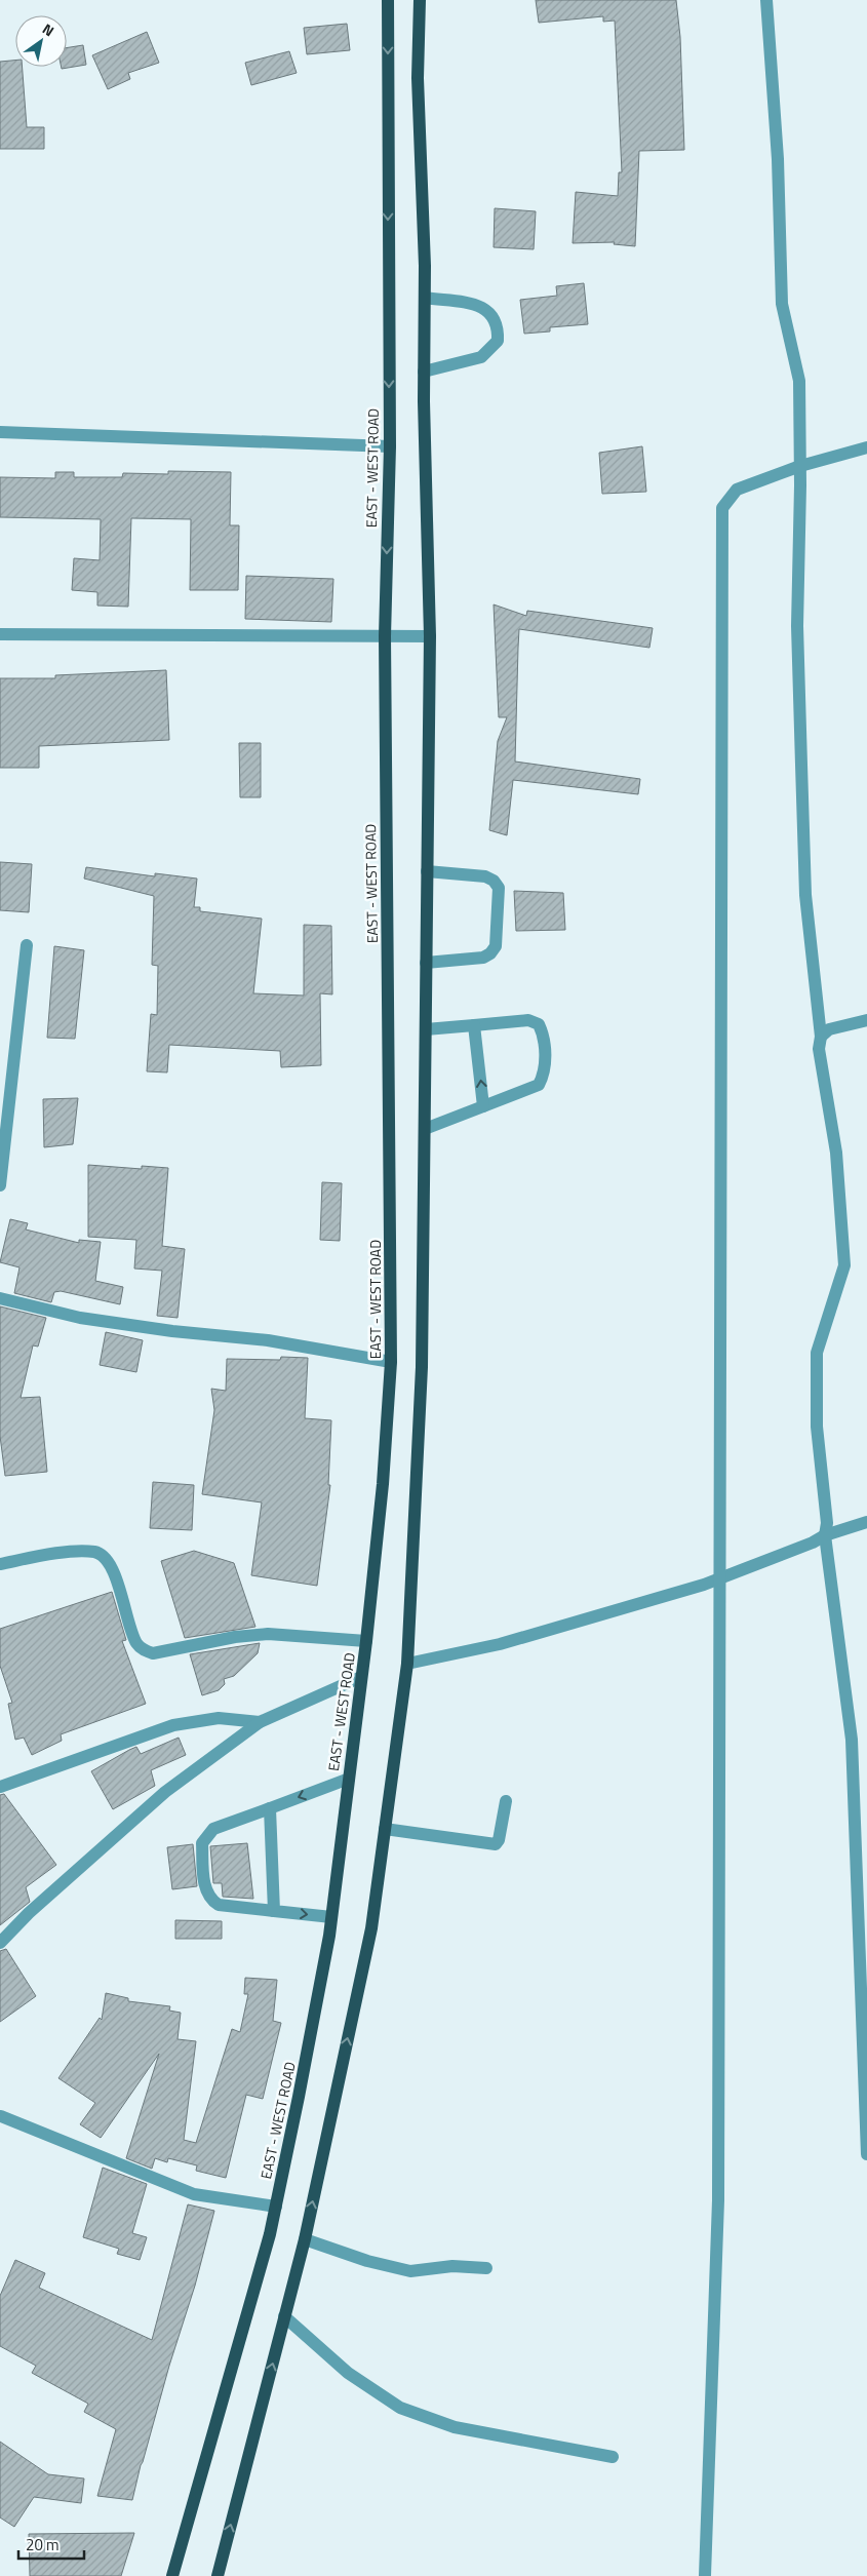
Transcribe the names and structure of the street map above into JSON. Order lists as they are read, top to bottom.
{
  "streets": {
    "main road": ["EAST - WEST ROAD"]
  },
  "scale_bar": "20 m",
  "north": "top right"
}
